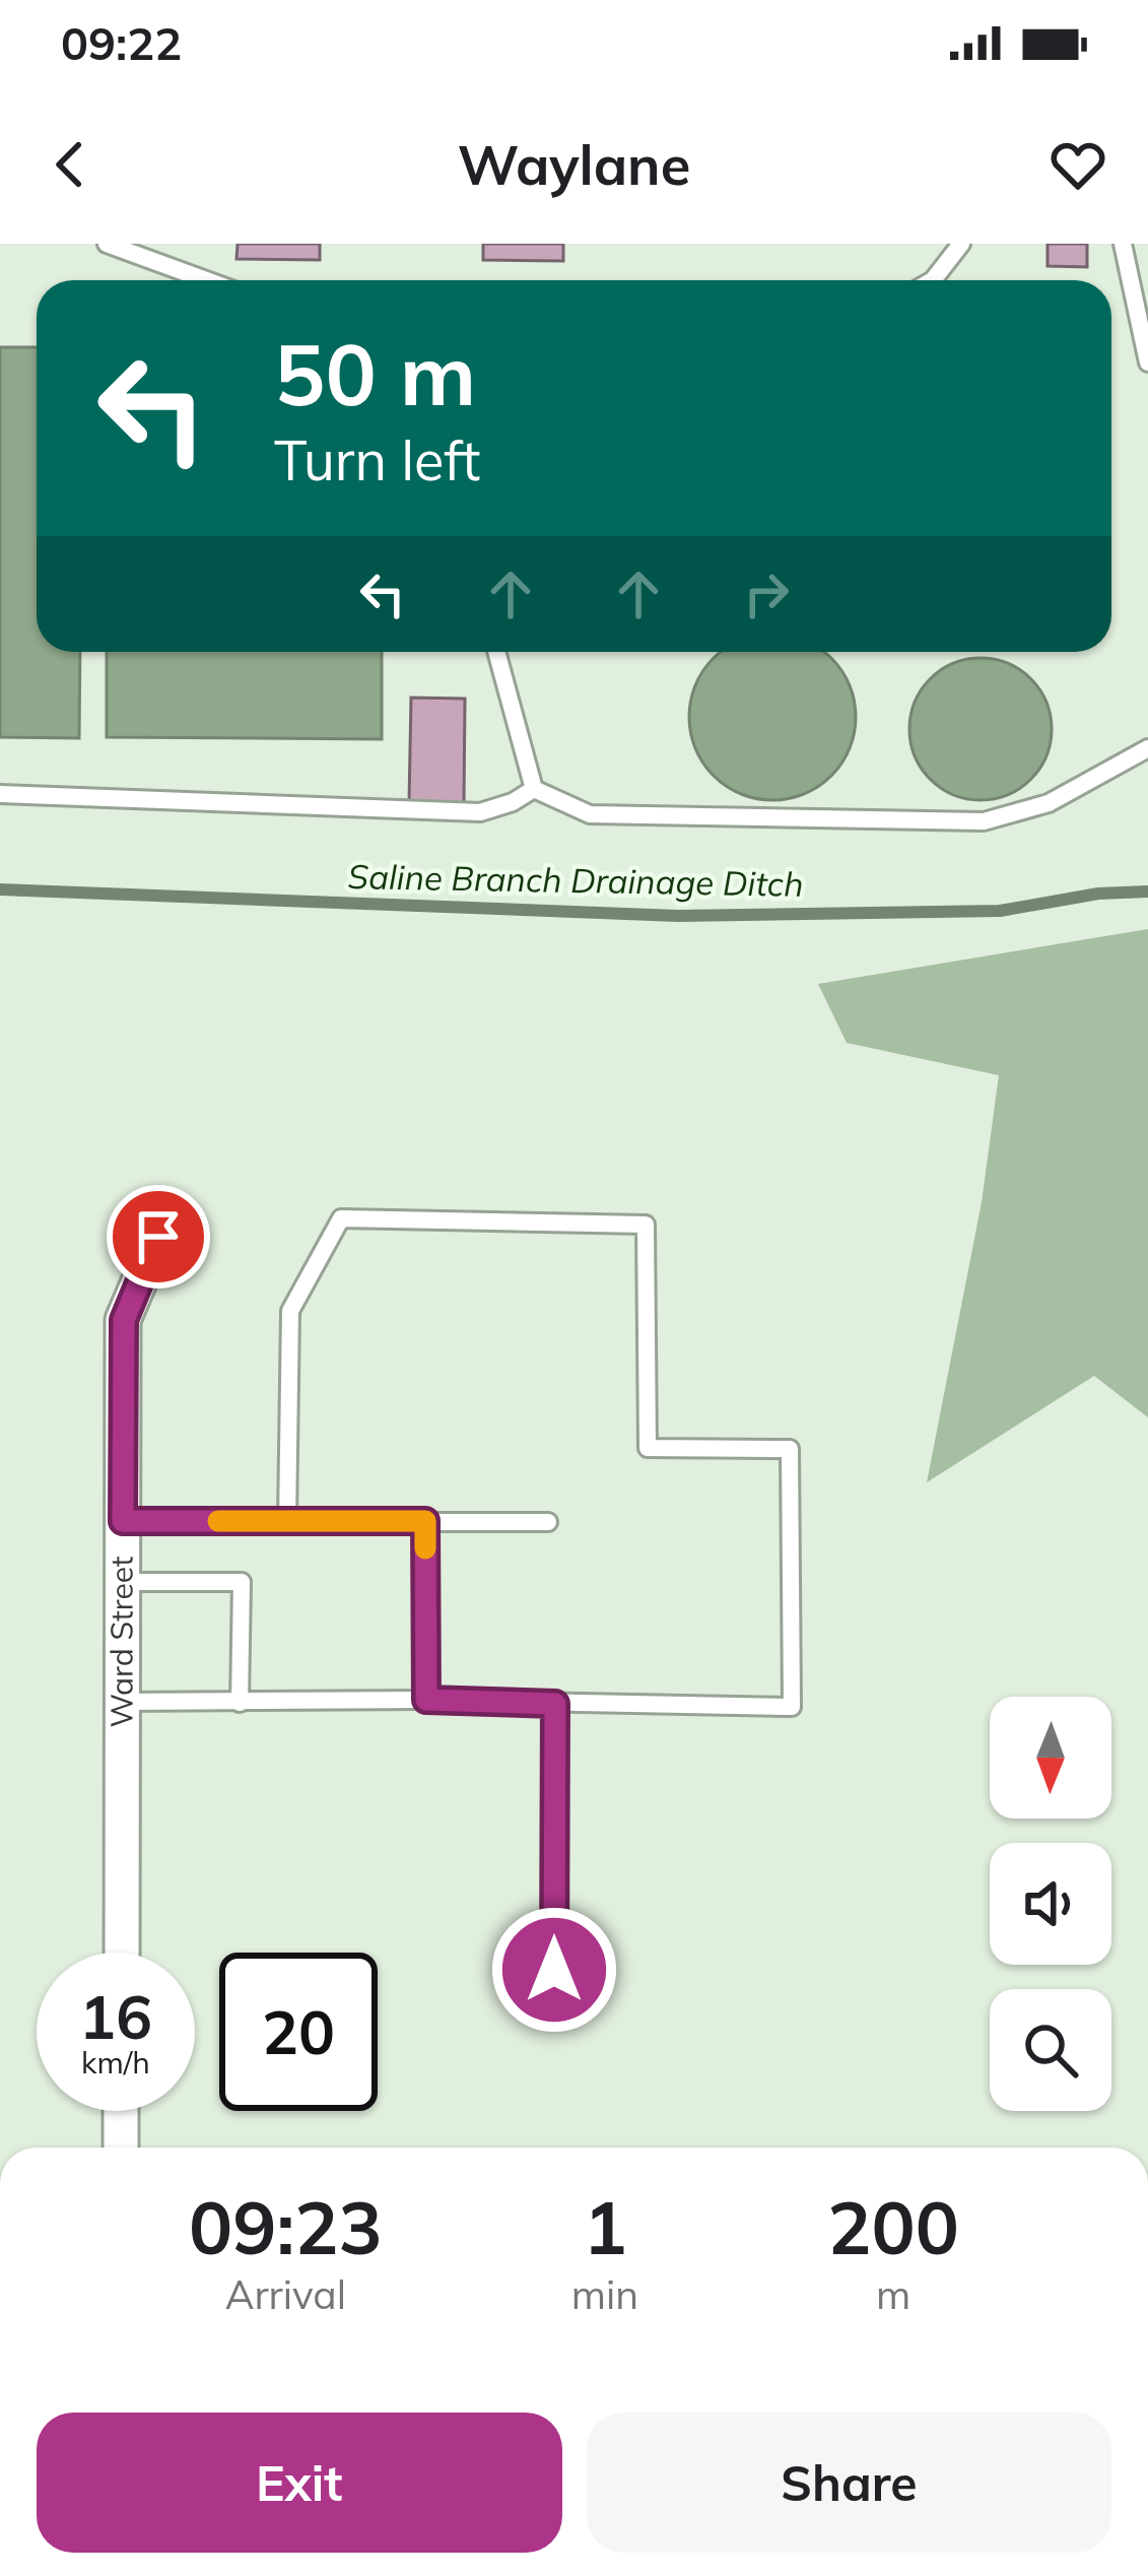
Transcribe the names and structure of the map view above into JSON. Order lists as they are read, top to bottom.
{
  "streets": {
    "street": ["Ward Street"]
  },
  "water": ["Saline Branch Drainage Ditch"],
  "north": "bottom",
  "page": {
    "status": "09:22",
    "header": "Waylane",
    "turn": ["50 m", "Turn left"],
    "speed": "16 km/h",
    "limit": "20",
    "eta": [
      "09:23",
      "Arrival",
      "1",
      "min",
      "200",
      "m"
    ],
    "buttons": ["Exit", "Share"]
  }
}
